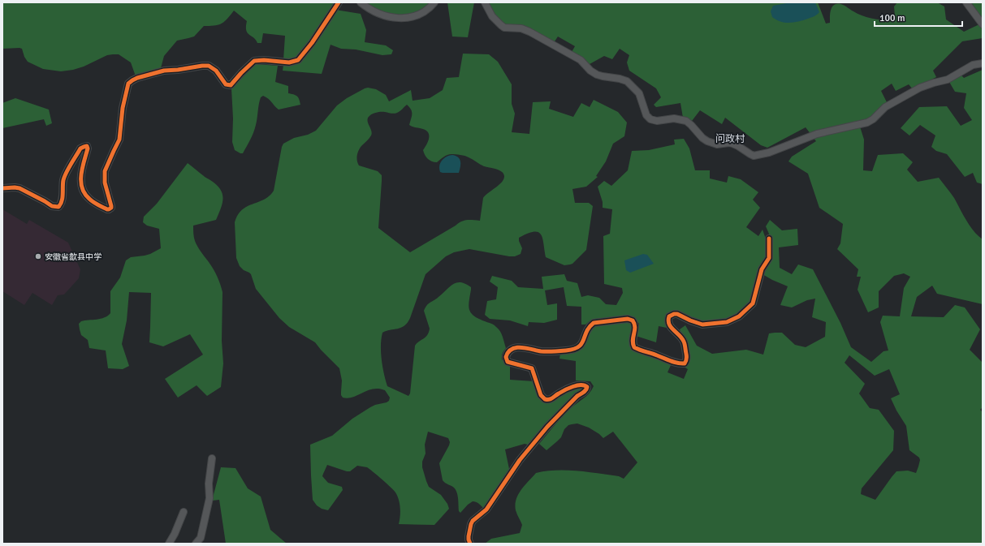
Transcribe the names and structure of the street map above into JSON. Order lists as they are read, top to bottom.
{
  "districts": ["问政村"],
  "places": ["安徽省歙县中学"],
  "scale_bar": "100 m"
}
